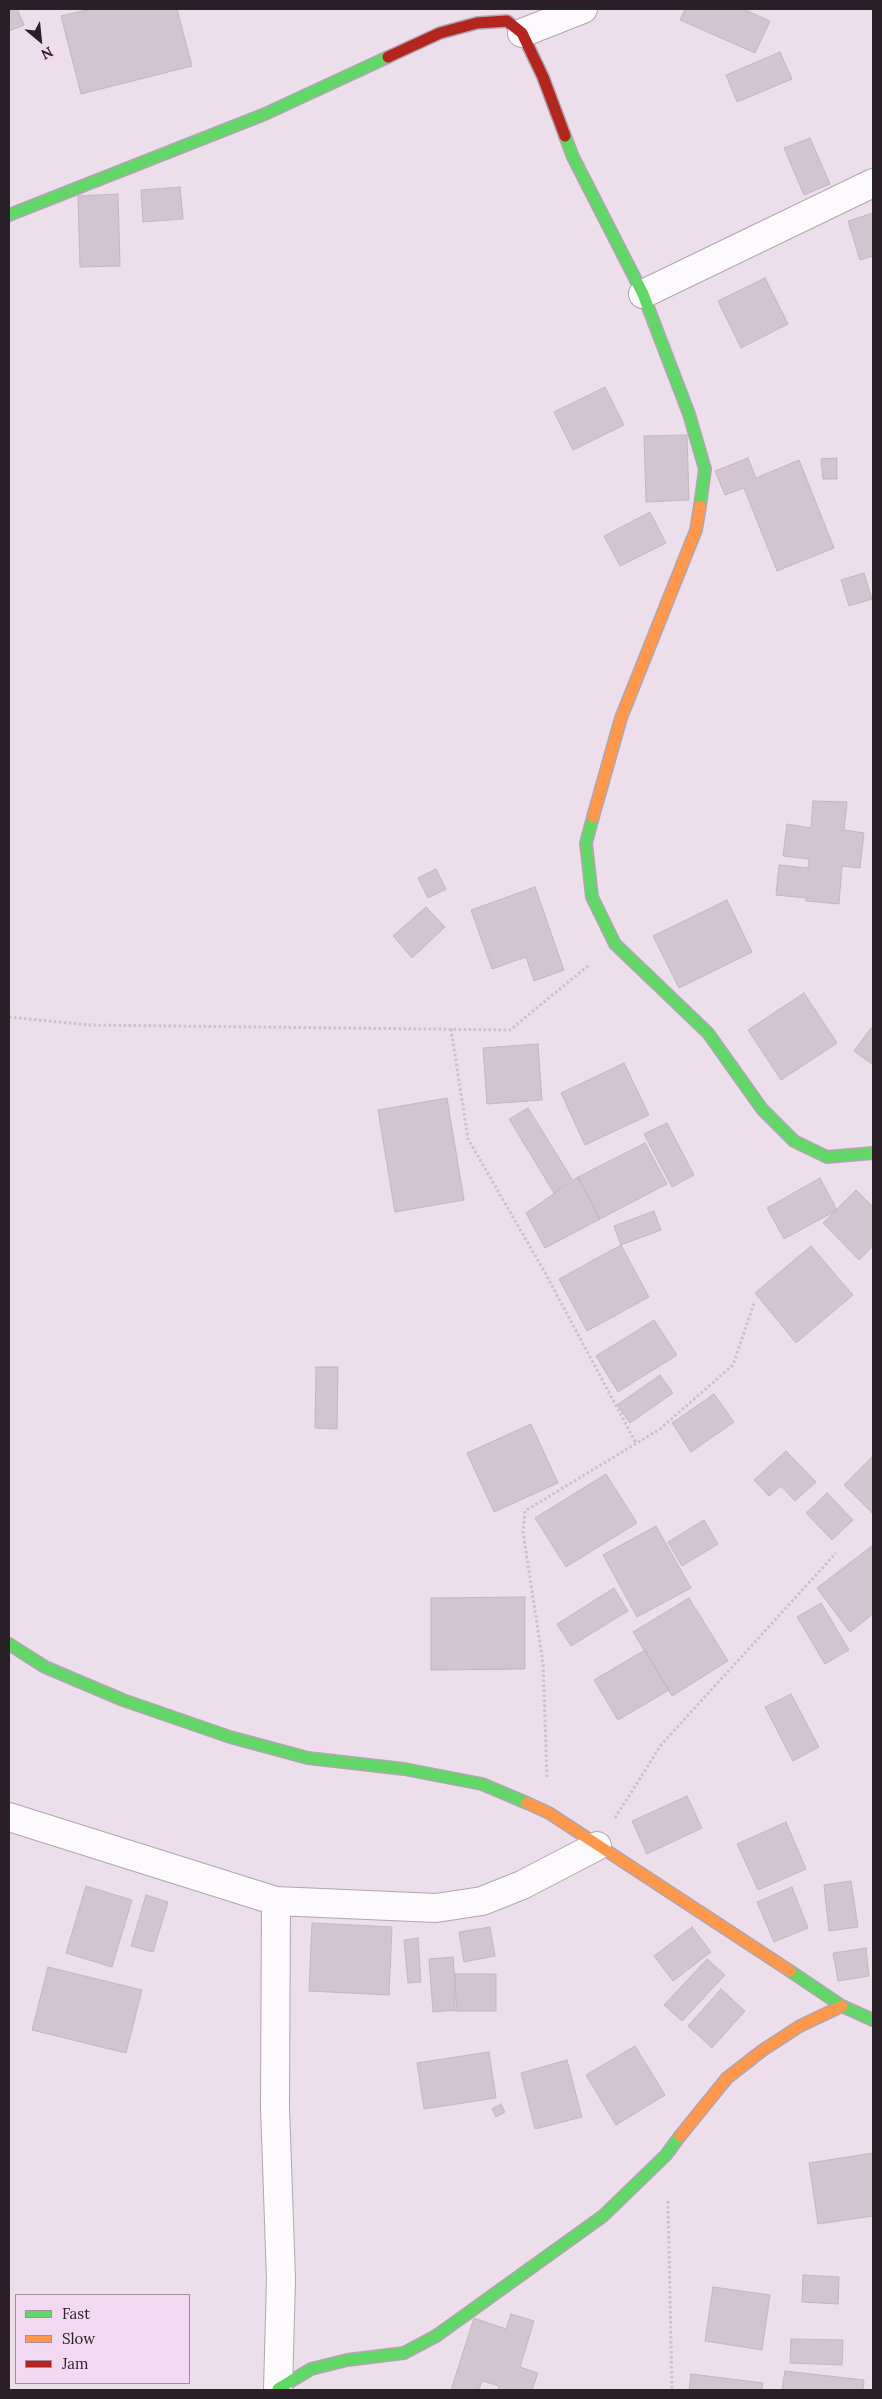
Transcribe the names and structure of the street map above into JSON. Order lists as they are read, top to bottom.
{
  "legend": ["Fast", "Slow", "Jam"],
  "north": "bottom right"
}
